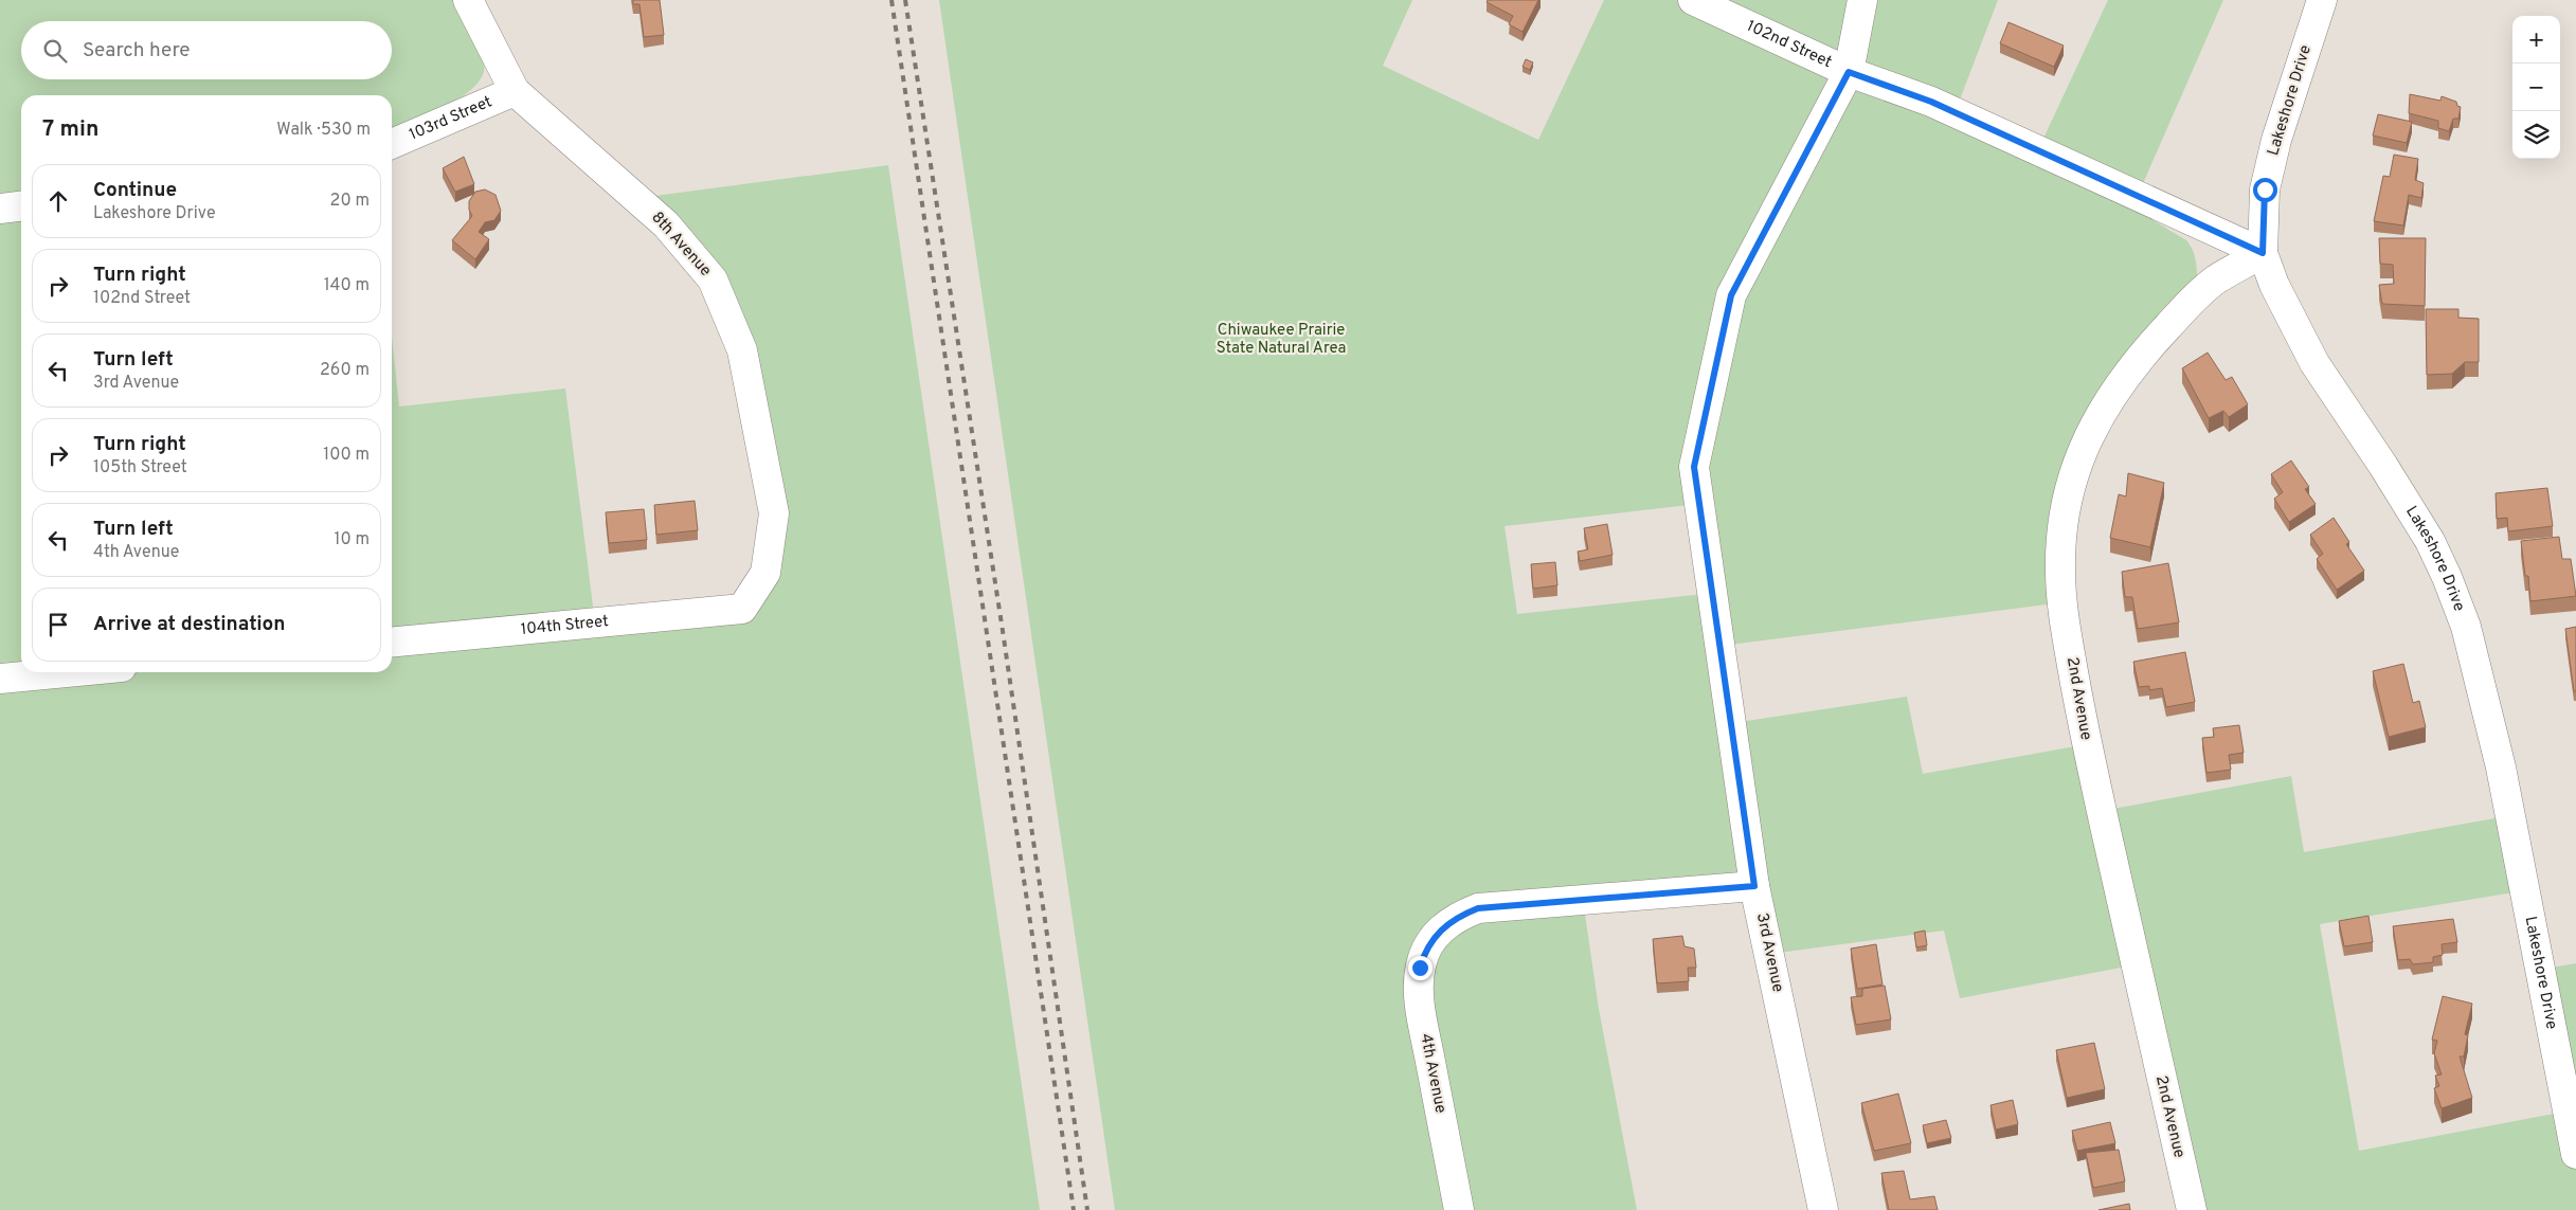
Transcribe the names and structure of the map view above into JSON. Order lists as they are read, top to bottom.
{
  "streets": {
    "street": [
      "102nd Street",
      "Lakeshore Drive",
      "103rd Street",
      "8th Avenue",
      "104th Street",
      "2nd Avenue",
      "3rd Avenue",
      "4th Avenue"
    ]
  },
  "crossings": [
    ["102nd Street", "Lakeshore Drive"],
    ["102nd Street", "2nd Avenue"],
    ["102nd Street", "3rd Avenue"],
    ["Lakeshore Drive", "2nd Avenue"],
    ["103rd Street", "8th Avenue"],
    ["8th Avenue", "104th Street"],
    ["3rd Avenue", "4th Avenue"]
  ],
  "parks": ["Chiwaukee Prairie State Natural Area"],
  "page": {
    "map_buttons": ["+", "−"],
    "search": "Search here",
    "heading": ["7 min", "Walk · 530 m"],
    "list": [
      ["Continue", "Lakeshore Drive", "20 m"],
      ["Turn right", "102nd Street", "140 m"],
      ["Turn left", "3rd Avenue", "260 m"],
      ["Turn right", "105th Street", "100 m"],
      ["Turn left", "4th Avenue", "10 m"],
      "Arrive at destination"
    ]
  }
}
